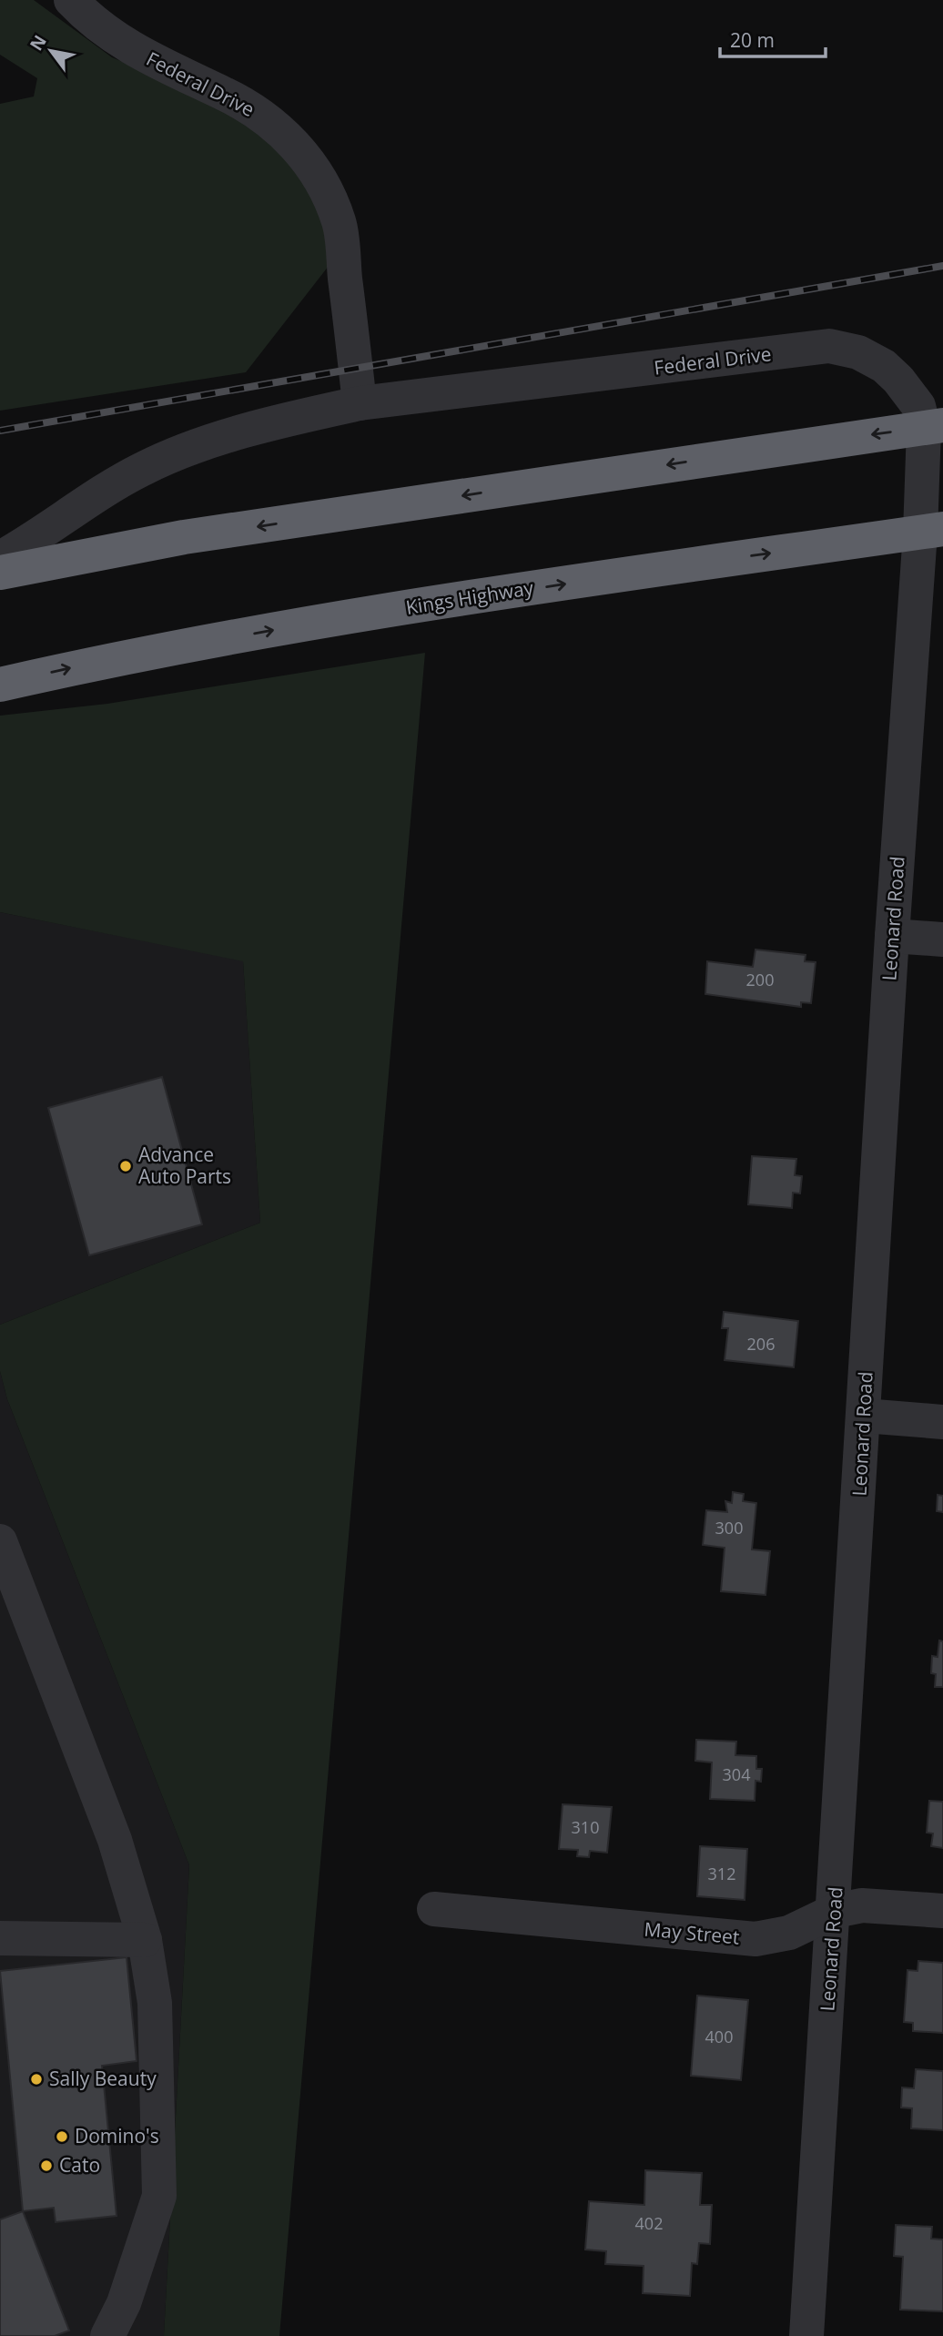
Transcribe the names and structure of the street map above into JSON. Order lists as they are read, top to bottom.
{
  "streets": {
    "highway": ["Kings Highway"],
    "street": ["Federal Drive", "Leonard Road", "May Street"]
  },
  "crossings": [
    ["Federal Drive", "Kings Highway"],
    ["Federal Drive", "Leonard Road"],
    ["Kings Highway", "Leonard Road"],
    ["Leonard Road", "May Street"]
  ],
  "places": [
    "Advance Auto Parts",
    "Sally Beauty",
    "Domino's",
    "Cato"
  ],
  "house_numbers": [
    "200",
    "206",
    "300",
    "304",
    "310",
    "312",
    "400",
    "402"
  ],
  "scale_bar": "20 m",
  "north": "top left"
}
